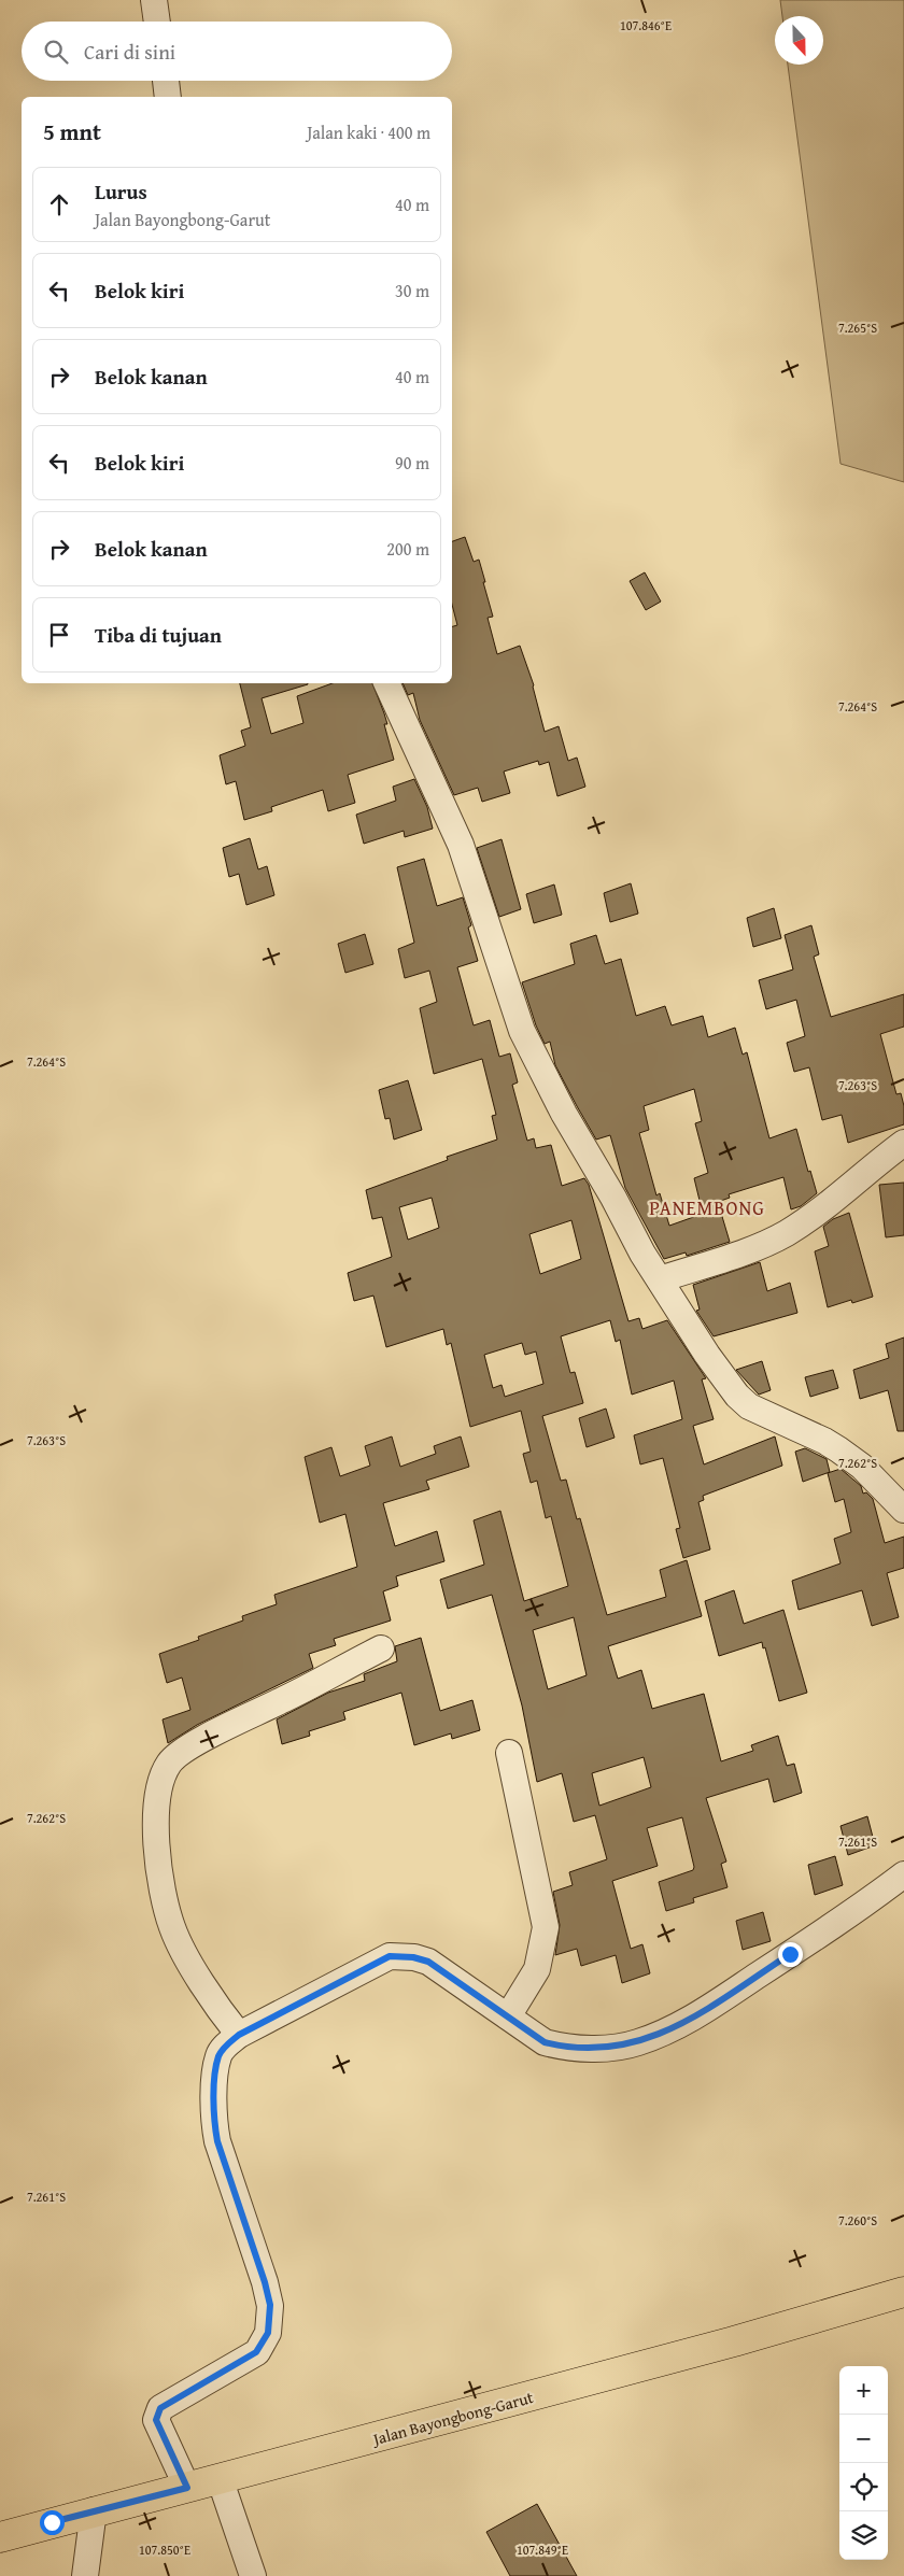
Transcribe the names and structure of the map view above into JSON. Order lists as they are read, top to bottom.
{
  "streets": {
    "main road": ["Jalan Bayongbong-Garut"]
  },
  "districts": ["PANEMBONG"],
  "north": "bottom",
  "page": {
    "search": "Cari di sini",
    "heading": ["5 mnt", "Jalan kaki · 400 m"],
    "list": [
      ["Lurus", "Jalan Bayongbong-Garut", "40 m"],
      ["Belok kiri", "30 m"],
      ["Belok kanan", "40 m"],
      ["Belok kiri", "90 m"],
      ["Belok kanan", "200 m"],
      "Tiba di tujuan"
    ],
    "map_buttons": ["+", "−"]
  },
  "coordinates": [
    "107.846°E",
    "7.265°S",
    "7.264°S",
    "7.263°S",
    "7.262°S",
    "7.261°S",
    "7.260°S",
    "107.850°E",
    "107.849°E"
  ]
}
